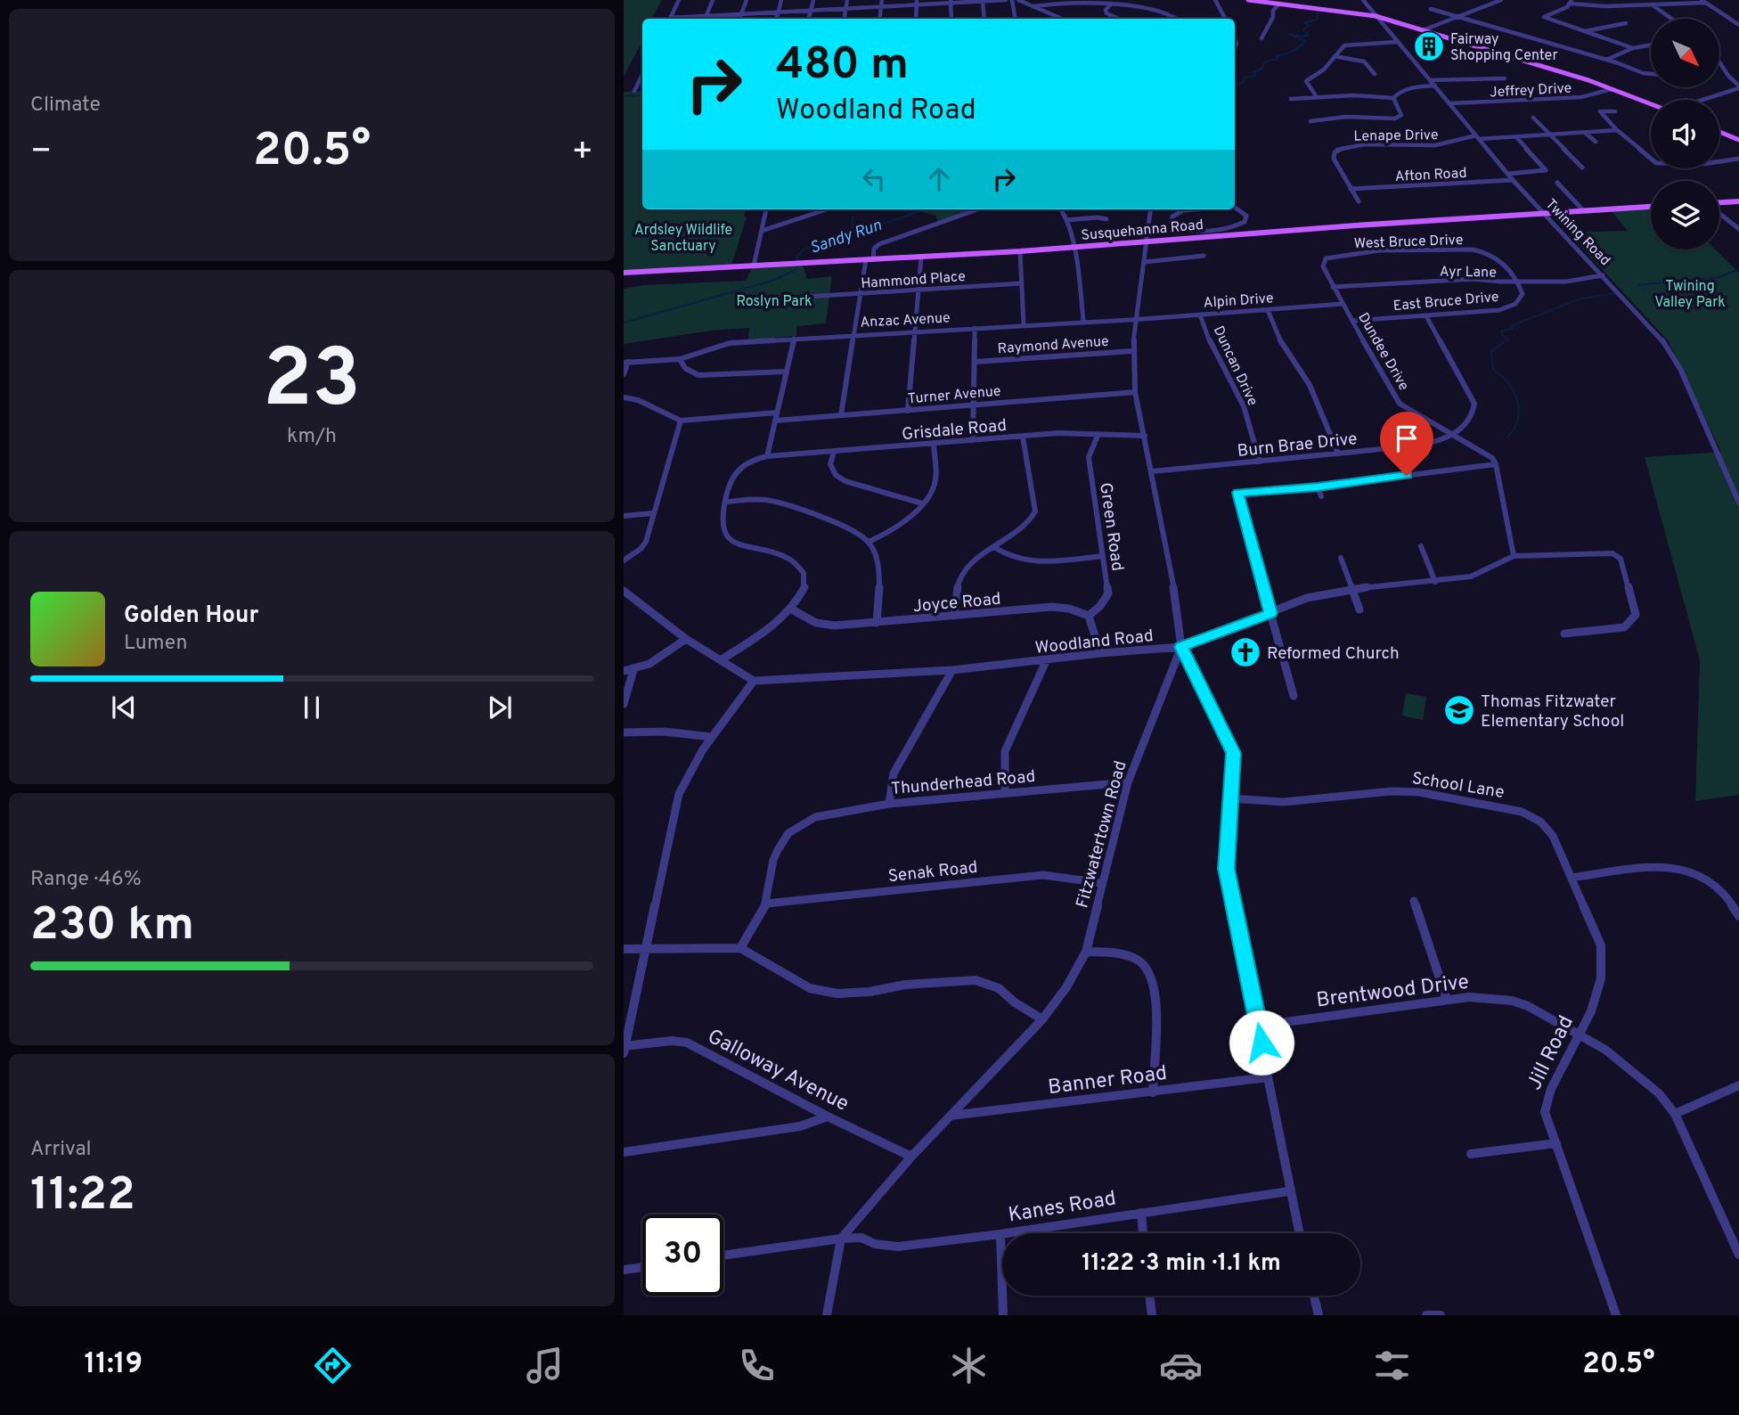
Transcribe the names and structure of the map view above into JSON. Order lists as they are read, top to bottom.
{
  "streets": {
    "main road": ["Susquehanna Road"],
    "street": [
      "Jeffrey Drive",
      "Lenape Drive",
      "Afton Road",
      "Twining Road",
      "West Bruce Drive",
      "Ayr Lane",
      "Hammond Place",
      "Alpin Drive",
      "East Bruce Drive",
      "Anzac Avenue",
      "Raymond Avenue",
      "Dundee Drive",
      "Duncan Drive",
      "Turner Avenue",
      "Grisdale Road",
      "Burn Brae Drive",
      "Green Road",
      "Joyce Road",
      "Woodland Road",
      "Thunderhead Road",
      "School Lane",
      "Fitzwatertown Road",
      "Senak Road",
      "Brentwood Drive",
      "Jill Road",
      "Galloway Avenue",
      "Banner Road",
      "Kanes Road"
    ]
  },
  "crossings": [
    ["Jeffrey Drive", "Twining Road"],
    ["Lenape Drive", "Afton Road"],
    ["Lenape Drive", "Twining Road"],
    ["Afton Road", "Twining Road"],
    ["Susquehanna Road", "Twining Road"],
    ["Susquehanna Road", "Fitzwatertown Road"],
    ["Twining Road", "Ayr Lane"],
    ["West Bruce Drive", "Ayr Lane"],
    ["West Bruce Drive", "East Bruce Drive"],
    ["West Bruce Drive", "Dundee Drive"],
    ["Ayr Lane", "East Bruce Drive"],
    ["Ayr Lane", "Dundee Drive"],
    ["Alpin Drive", "Anzac Avenue"],
    ["Alpin Drive", "Dundee Drive"],
    ["Alpin Drive", "Duncan Drive"],
    ["Alpin Drive", "Fitzwatertown Road"],
    ["East Bruce Drive", "Dundee Drive"],
    ["Anzac Avenue", "Fitzwatertown Road"],
    ["Raymond Avenue", "Fitzwatertown Road"],
    ["Dundee Drive", "Burn Brae Drive"],
    ["Duncan Drive", "Burn Brae Drive"],
    ["Turner Avenue", "Fitzwatertown Road"],
    ["Grisdale Road", "Green Road"],
    ["Grisdale Road", "Fitzwatertown Road"],
    ["Burn Brae Drive", "Fitzwatertown Road"],
    ["Green Road", "Joyce Road"],
    ["Woodland Road", "Fitzwatertown Road"],
    ["Thunderhead Road", "Fitzwatertown Road"],
    ["Thunderhead Road", "Senak Road"],
    ["School Lane", "Jill Road"],
    ["Fitzwatertown Road", "Senak Road"],
    ["Fitzwatertown Road", "Galloway Avenue"],
    ["Fitzwatertown Road", "Banner Road"],
    ["Fitzwatertown Road", "Kanes Road"],
    ["Brentwood Drive", "Jill Road"]
  ],
  "water": ["Sandy Run"],
  "parks": ["Ardsley Wildlife Sanctuary", "Twining Valley Park", "Roslyn Park"],
  "places": {
    "building": ["Fairway Shopping Center"],
    "church": ["Reformed Church"],
    "school or university": ["Thomas Fitzwater Elementary School"]
  },
  "north": "bottom right",
  "page": {
    "tile": [
      "Climate",
      ["23", "km/h"],
      ["Range · 46%", "230 km"],
      ["Arrival", "11:22"]
    ],
    "turn": ["480 m", "Woodland Road"],
    "heat": ["−", "20.5°", "+"],
    "song": ["Golden Hour", "Lumen"],
    "limit": "30",
    "trip": "11:22 · 3 min · 1.1 km",
    "tabs": ["11:19", "20.5°"]
  }
}
